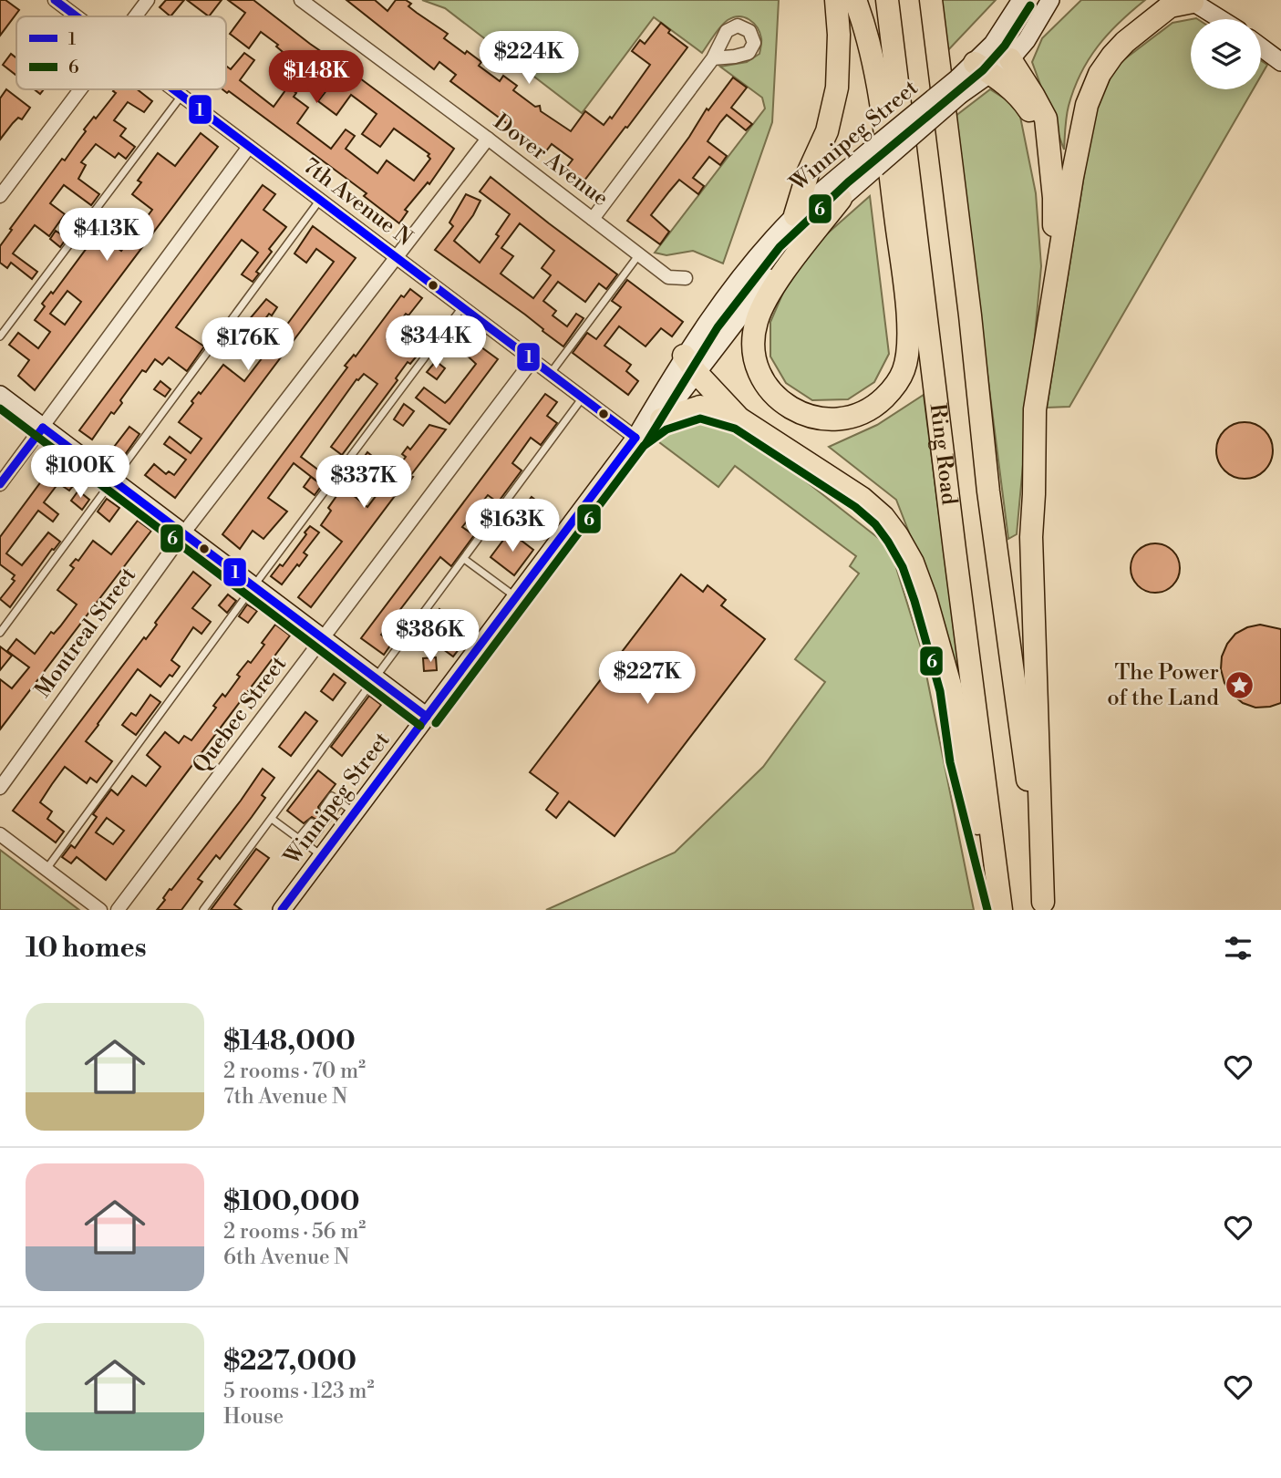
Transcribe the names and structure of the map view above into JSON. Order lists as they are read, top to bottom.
{
  "streets": {
    "highway": ["Ring Road"],
    "main road": ["Winnipeg Street"],
    "street": [
      "Dover Avenue",
      "7th Avenue N",
      "Montreal Street",
      "Quebec Street"
    ]
  },
  "crossings": [
    ["Winnipeg Street", "7th Avenue N"],
    ["Dover Avenue", "Montreal Street"],
    ["7th Avenue N", "Montreal Street"],
    ["7th Avenue N", "Quebec Street"]
  ],
  "places": {
    "place": ["The Power of the Land"]
  },
  "lines": ["transit line 1", "transit line 6"],
  "legend": ["1", "6"],
  "page": {
    "price": [
      "$224K",
      "$148K",
      "$413K",
      "$344K",
      "$176K",
      "$100K",
      "$337K",
      "$163K",
      "$386K",
      "$227K"
    ],
    "heading": "10 homes",
    "list": [
      {
        "name": "$148,000",
        "note": "2 rooms · 70 m² · 7th Avenue N"
      },
      {
        "name": "$100,000",
        "note": "2 rooms · 56 m² · 6th Avenue N"
      },
      {
        "name": "$227,000",
        "note": "5 rooms · 123 m² · House"
      }
    ]
  }
}
